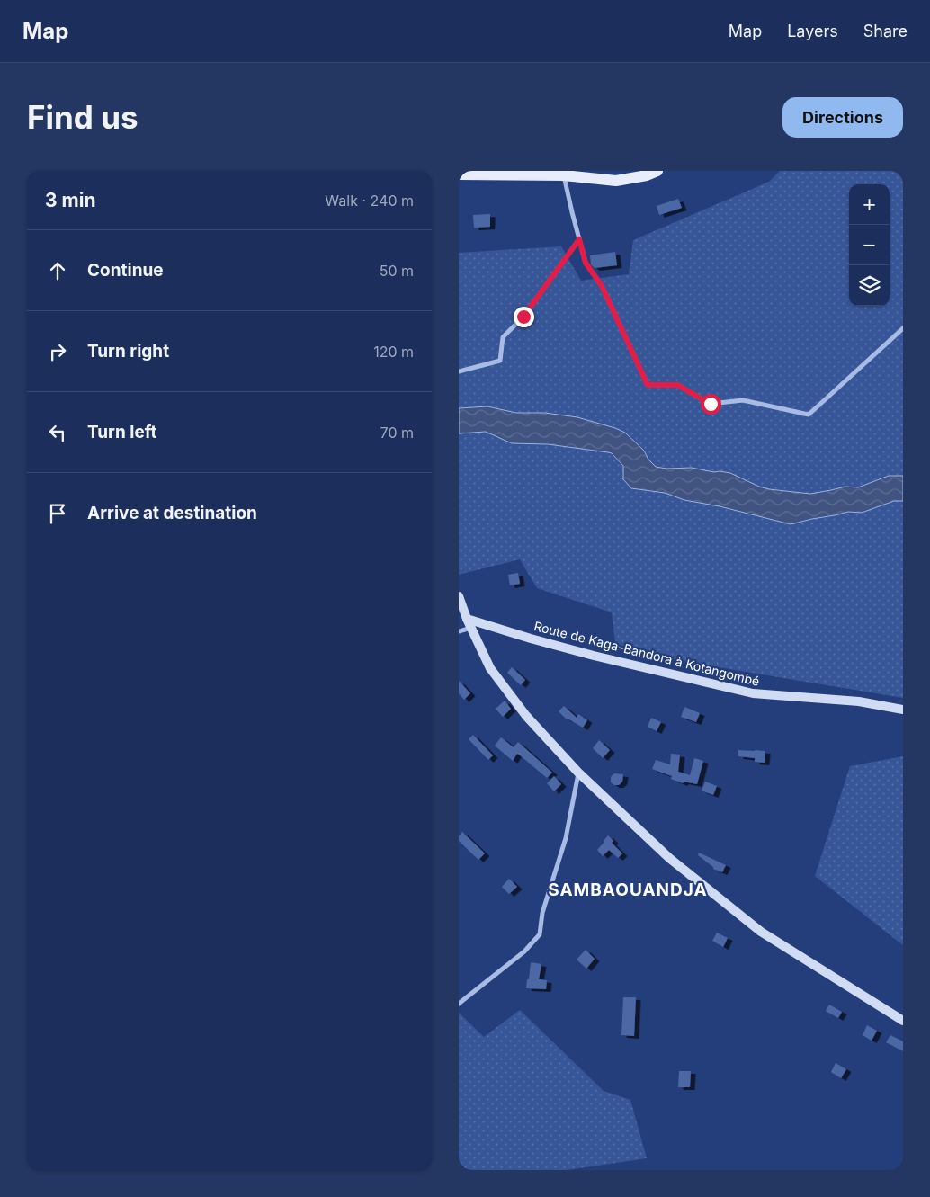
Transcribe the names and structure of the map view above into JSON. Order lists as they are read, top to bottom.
{
  "streets": {
    "main road": ["Route de Kaga-Bandora à Kotangombé"]
  },
  "districts": ["SAMBAOUANDJA"],
  "page": {
    "header": "Map",
    "nav": ["Map", "Layers", "Share"],
    "buttons": "Directions",
    "title": "Find us",
    "heading": ["3 min", "Walk · 240 m"],
    "map_buttons": ["+", "−"],
    "list": [
      ["Continue", "50 m"],
      ["Turn right", "120 m"],
      ["Turn left", "70 m"],
      "Arrive at destination"
    ]
  }
}
